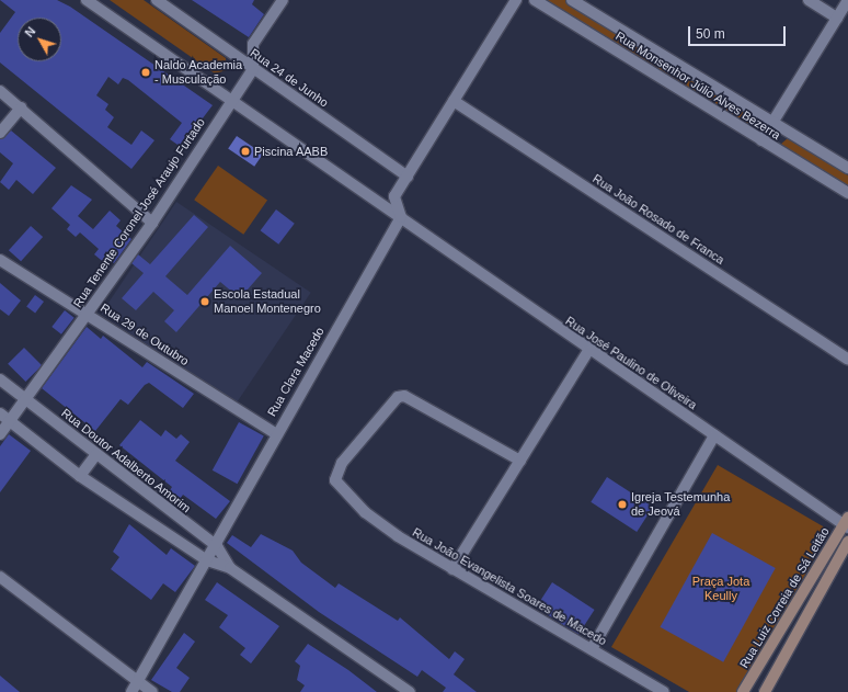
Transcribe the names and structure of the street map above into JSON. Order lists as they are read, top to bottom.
{
  "streets": {
    "main road": ["Rua Luiz Correia de Sá Leitão"],
    "street": [
      "Rua 24 de Junho",
      "Rua Monsenhor Júlio Alves Bezerra",
      "Rua Tenente Coronel José Araujo Furtado",
      "Rua João Rosado de Franca",
      "Rua 29 de Outubro",
      "Rua José Paulino de Oliveira",
      "Rua Clara Macedo",
      "Rua Doutor Adalberto Amorim",
      "Rua João Evangelista Soares de Macedo"
    ]
  },
  "crossings": [
    ["Rua 24 de Junho", "Rua Tenente Coronel José Araujo Furtado"],
    ["Rua Tenente Coronel José Araujo Furtado", "Rua 29 de Outubro"],
    ["Rua Tenente Coronel José Araujo Furtado", "Rua Doutor Adalberto Amorim"],
    ["Rua 29 de Outubro", "Rua Clara Macedo"],
    ["Rua José Paulino de Oliveira", "Rua Clara Macedo"],
    ["Rua José Paulino de Oliveira", "Rua Luiz Correia de Sá Leitão"],
    ["Rua Clara Macedo", "Rua Doutor Adalberto Amorim"]
  ],
  "parks": ["Praça Jota Keully"],
  "places": [
    "Naldo Academia - Musculação",
    "Piscina AABB",
    "Escola Estadual Manoel Montenegro",
    "Igreja Testemunha de Jeová"
  ],
  "scale_bar": "50 m",
  "north": "top left"
}
